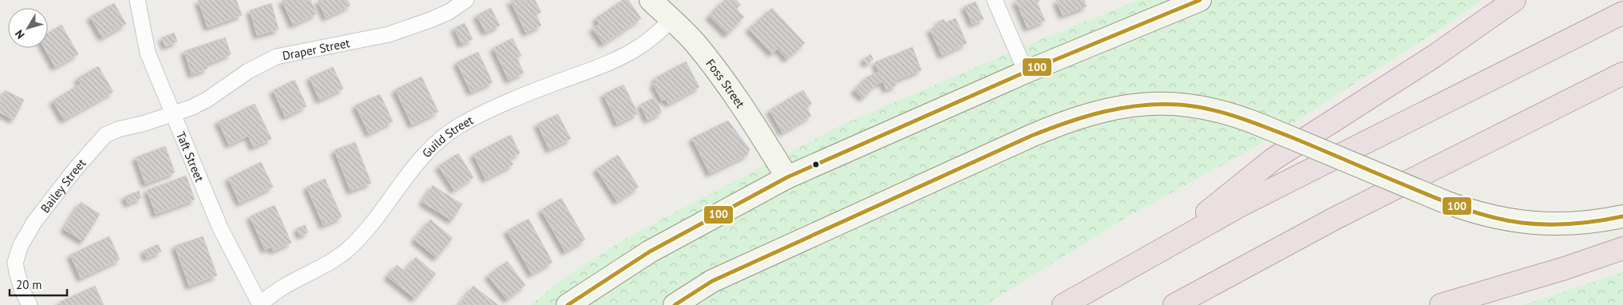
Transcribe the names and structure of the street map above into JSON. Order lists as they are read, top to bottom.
{
  "streets": {
    "main road": ["Foss Street"],
    "street": [
      "Draper Street",
      "Guild Street",
      "Taft Street",
      "Bailey Street"
    ]
  },
  "crossings": [
    ["Draper Street", "Taft Street"],
    ["Draper Street", "Bailey Street"],
    ["Foss Street", "Guild Street"],
    ["Guild Street", "Taft Street"],
    ["Taft Street", "Bailey Street"]
  ],
  "lines": ["transit line 100"],
  "scale_bar": "20 m",
  "north": "bottom left"
}
